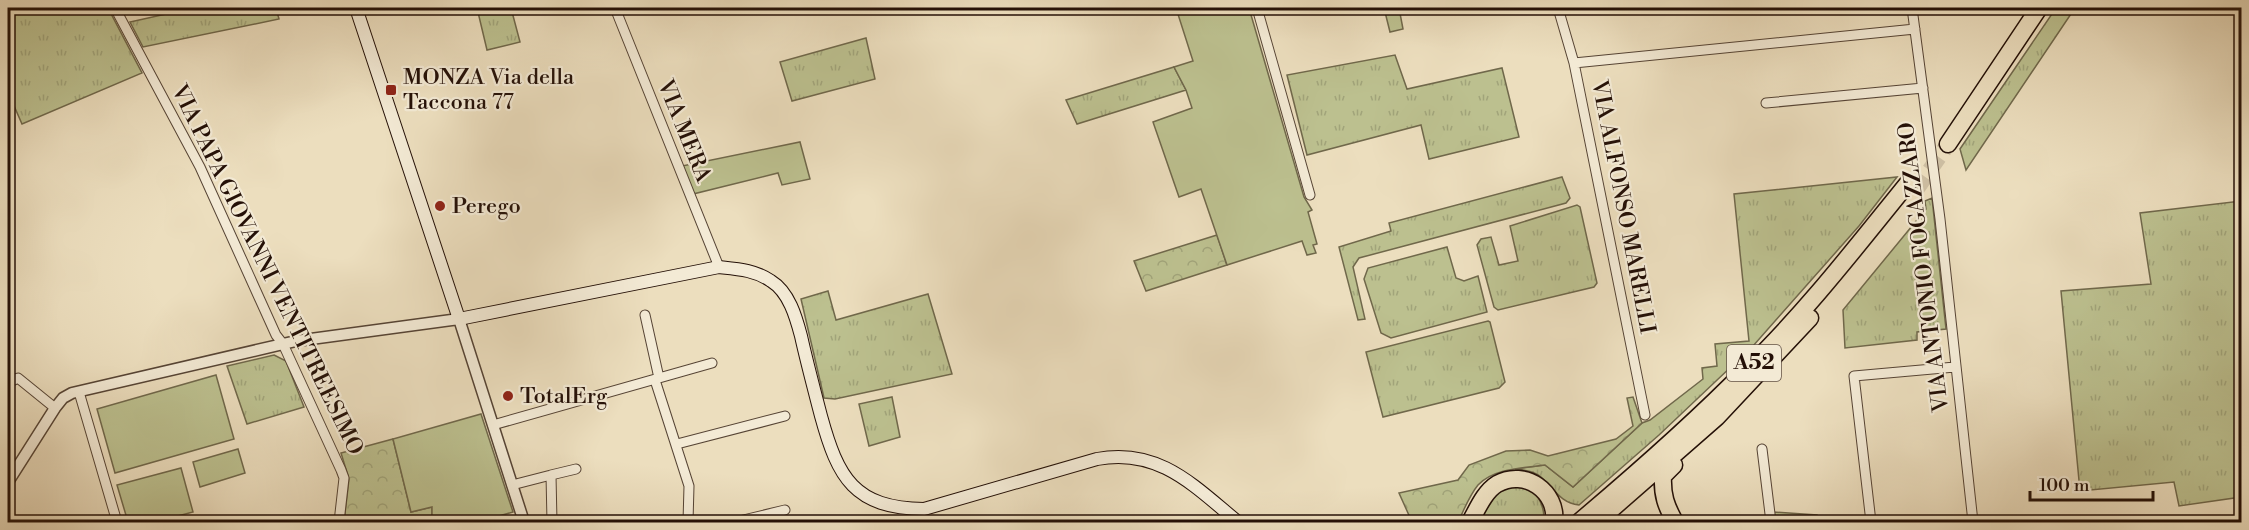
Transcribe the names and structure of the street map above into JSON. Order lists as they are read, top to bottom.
{
  "streets": {
    "highway": ["A52"],
    "street": [
      "VIA MERA",
      "VIA ALFONSO MARELLI",
      "VIA ANTONIO FOGAZZARO",
      "VIA PAPA GIOVANNI VENTITREESIMO"
    ]
  },
  "places": {
    "transit": ["MONZA Via della Taccona 77"],
    "other": ["Perego", "TotalErg"]
  },
  "scale_bar": "100 m"
}
